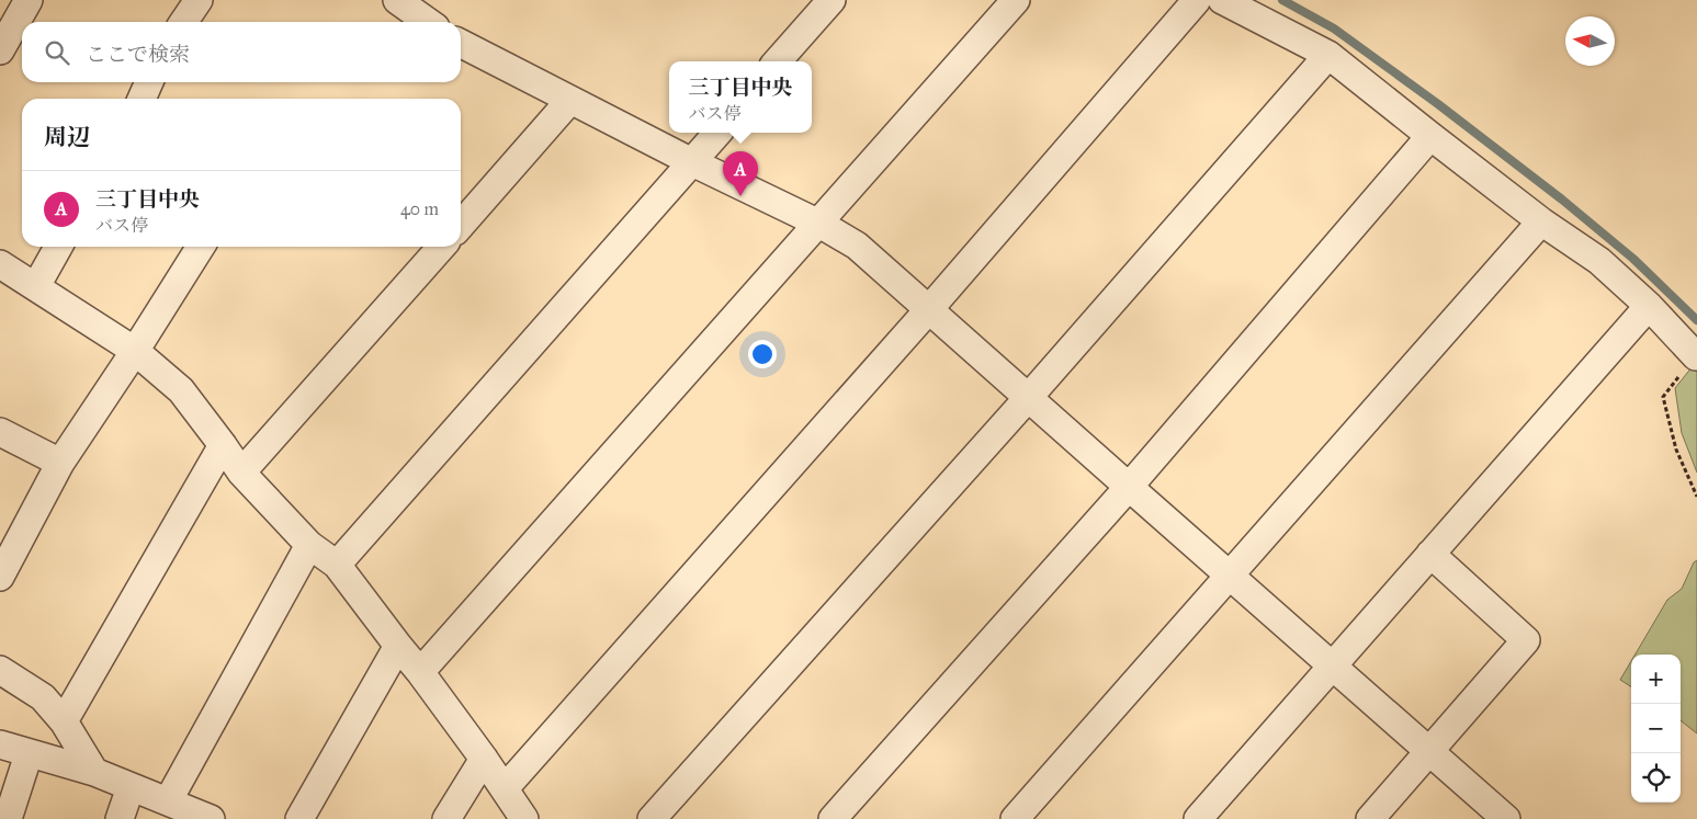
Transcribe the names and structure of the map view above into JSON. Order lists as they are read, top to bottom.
{
  "north": "left",
  "page": {
    "search": "ここで検索",
    "popup": ["三丁目中央", "バス停"],
    "heading": "周辺",
    "pins": "A",
    "list": [
      {
        "mark": "A",
        "name": "三丁目中央",
        "note": "バス停",
        "value": "40 m"
      }
    ],
    "map_buttons": ["+", "−"]
  }
}
